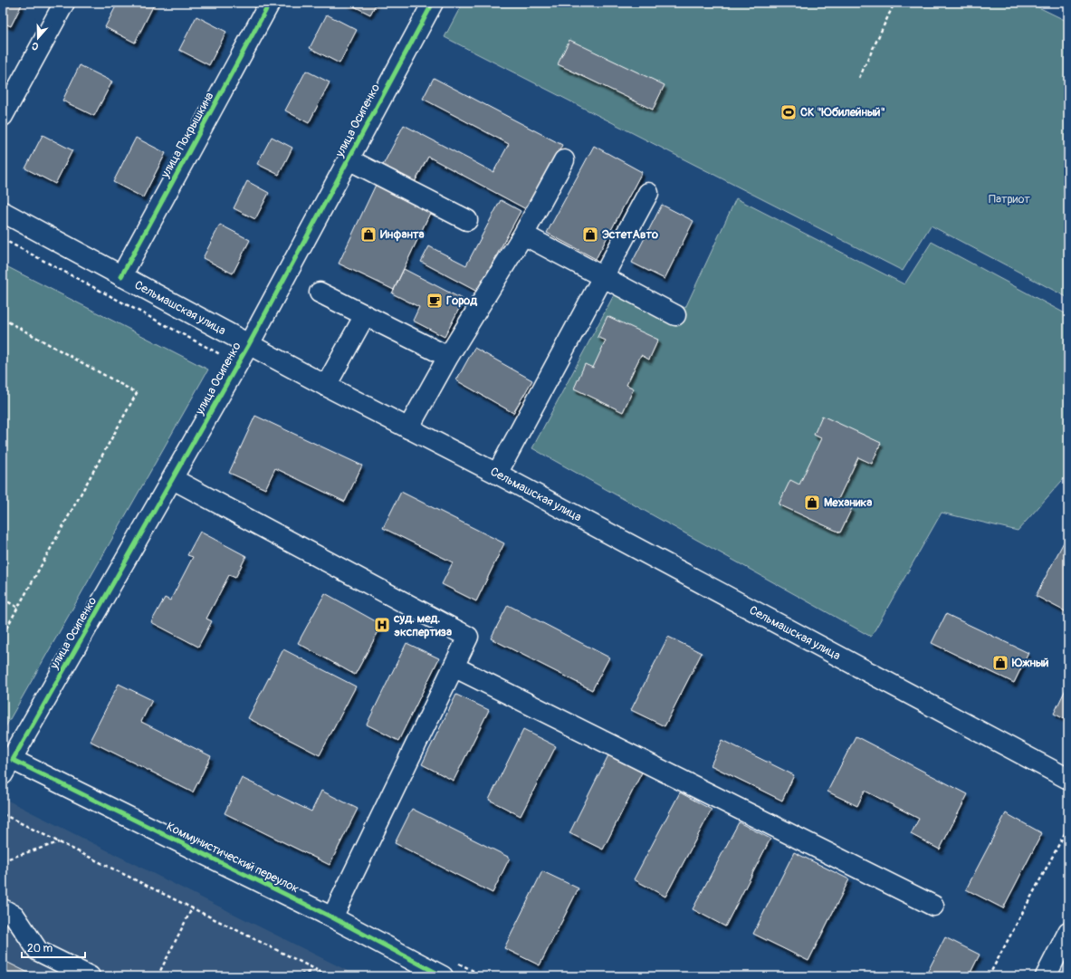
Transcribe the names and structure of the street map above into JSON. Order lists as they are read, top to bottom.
{
  "streets": {
    "street": [
      "улица Осипенко",
      "улица Покрышкина",
      "Сельмашская улица",
      "Коммунистический переулок"
    ]
  },
  "crossings": [
    ["улица Осипенко", "Сельмашская улица"],
    ["улица Осипенко", "Коммунистический переулок"],
    ["улица Покрышкина", "Сельмашская улица"]
  ],
  "parks": ["Патриот"],
  "places": {
    "sports": ["СК \"Юбилейный\""],
    "shop": [
      "Инфанта",
      "ЭстетАвто",
      "Механика",
      "Южный"
    ],
    "cafe": ["Город"],
    "hospital": ["суд. мед. экспертиза"]
  },
  "scale_bar": "20 m",
  "north": "bottom"
}
